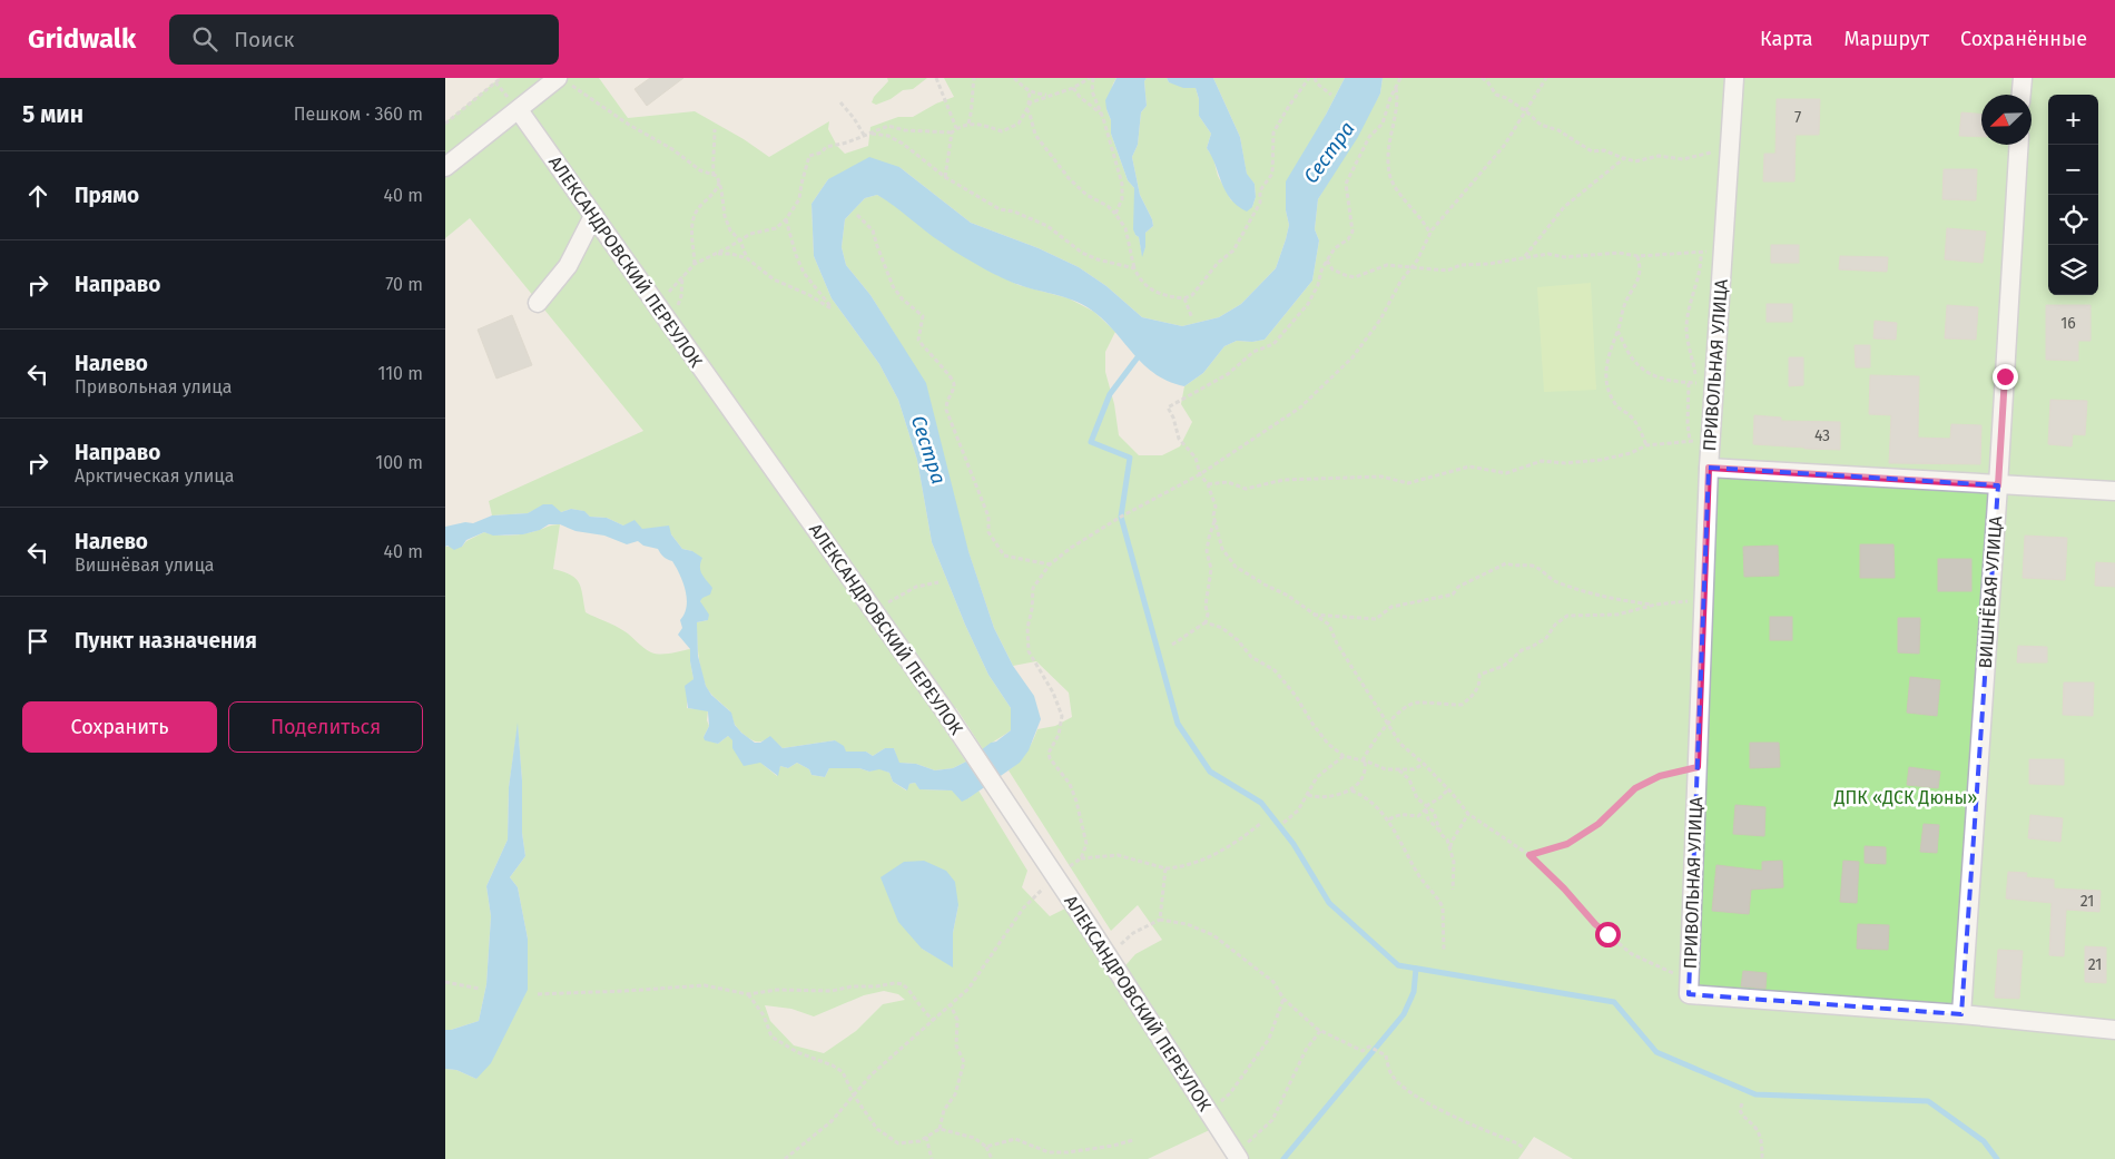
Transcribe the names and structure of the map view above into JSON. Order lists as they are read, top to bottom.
{
  "streets": {
    "street": ["АЛЕКСАНДРОВСКИЙ ПЕРЕУЛОК", "ПРИВОЛЬНАЯ УЛИЦА", "ВИШНЁВАЯ УЛИЦА"]
  },
  "crossings": [
    ["ПРИВОЛЬНАЯ УЛИЦА", "ВИШНЁВАЯ УЛИЦА"]
  ],
  "water": ["Сестра"],
  "parks": ["ДПК «ДСК Дюны»"],
  "house_numbers": [
    "7",
    "16",
    "43",
    "21",
    "21"
  ],
  "north": "bottom left",
  "page": {
    "header": "Gridwalk",
    "search": "Поиск",
    "nav": ["Карта", "Маршрут", "Сохранённые"],
    "heading": ["5 мин", "Пешком · 360 m"],
    "map_buttons": ["+", "−"],
    "list": [
      ["Прямо", "40 m"],
      ["Направо", "70 m"],
      ["Налево", "Привольная улица", "110 m"],
      ["Направо", "Арктическая улица", "100 m"],
      ["Налево", "Вишнёвая улица", "40 m"],
      "Пункт назначения"
    ],
    "buttons": ["Сохранить", "Поделиться"]
  }
}
